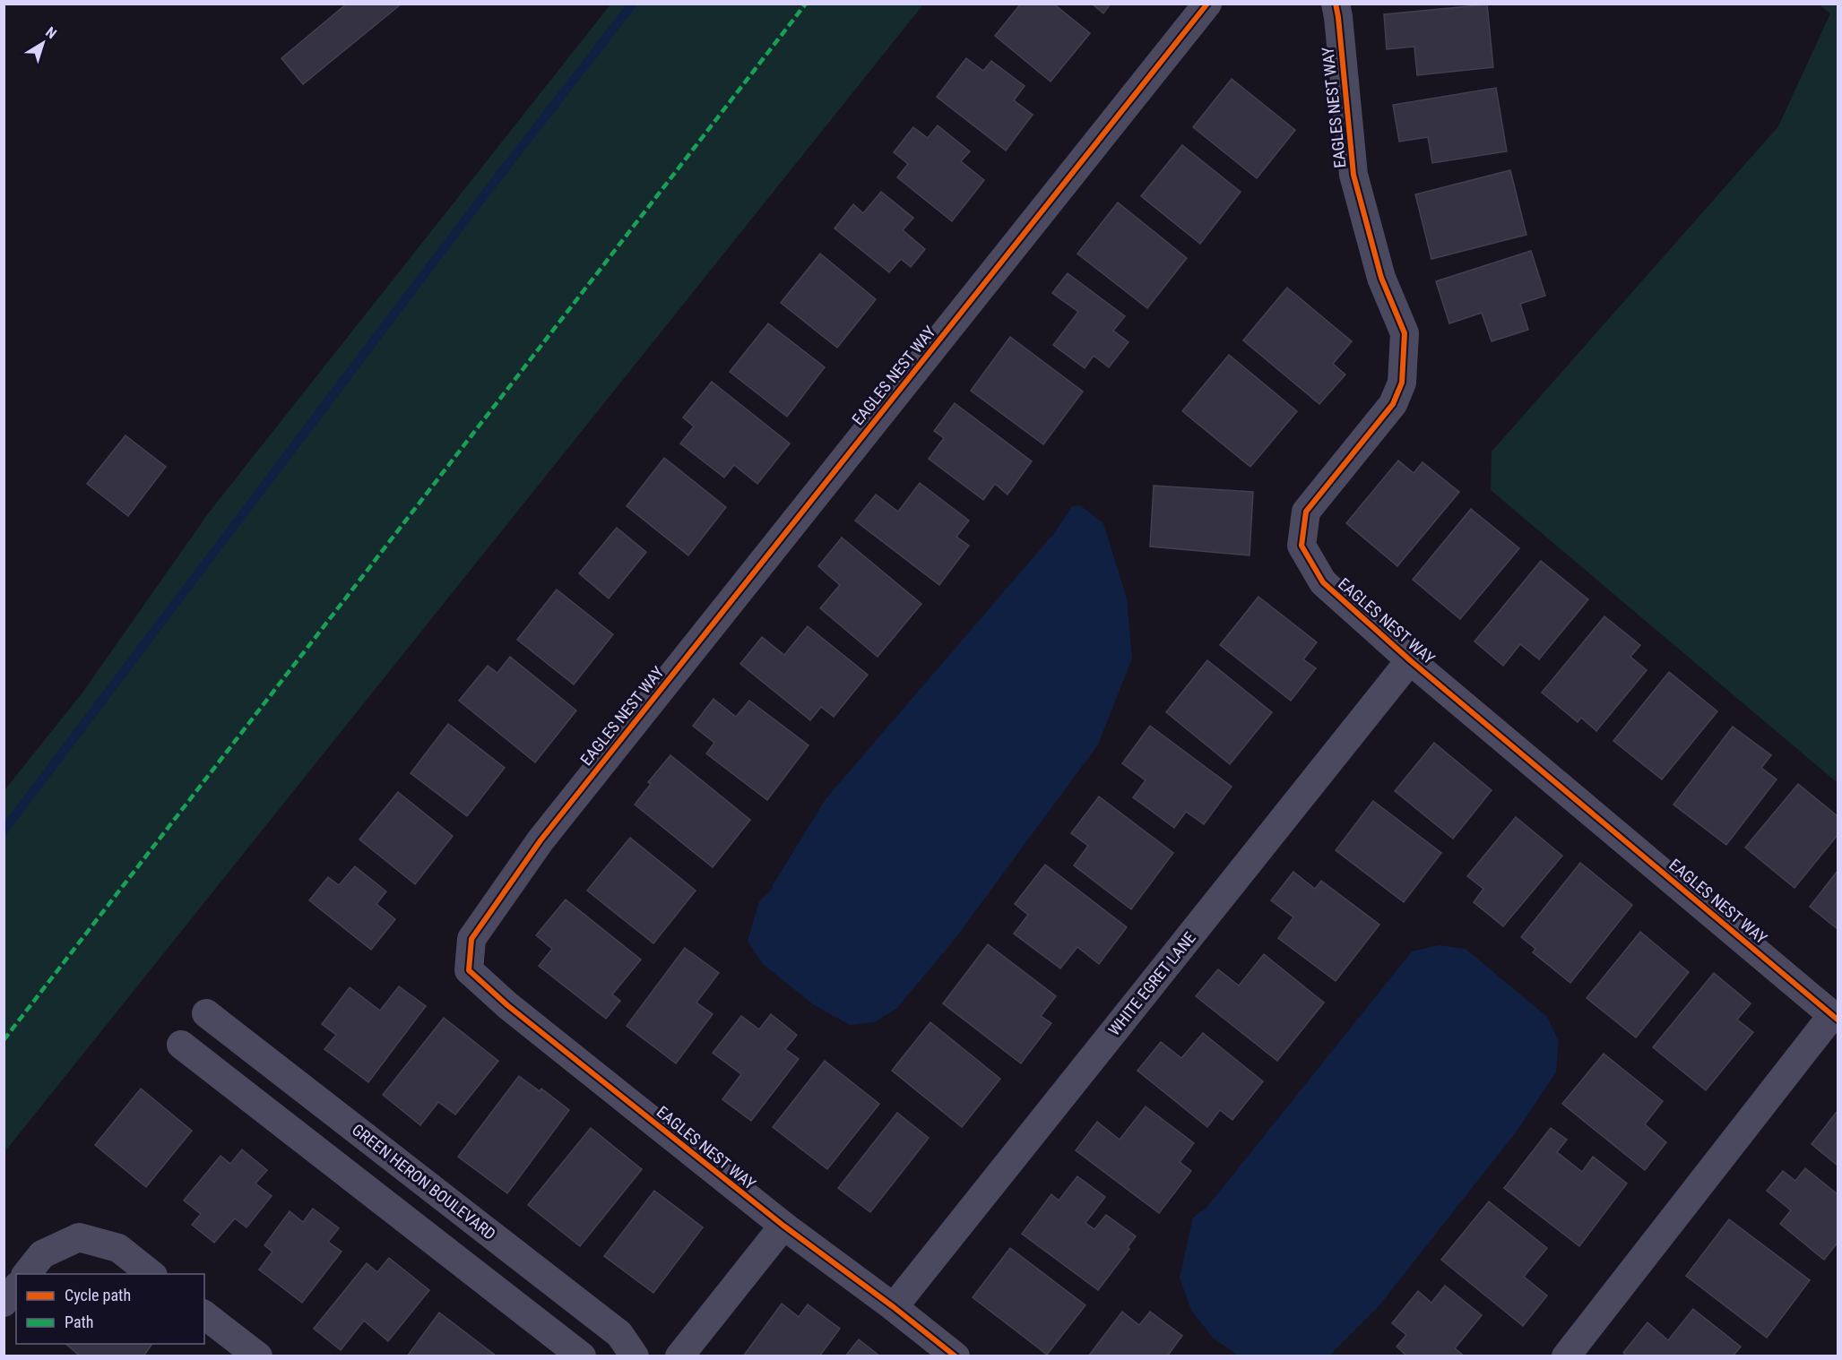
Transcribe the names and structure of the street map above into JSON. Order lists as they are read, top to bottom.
{
  "streets": {
    "street": ["EAGLES NEST WAY", "WHITE EGRET LANE", "GREEN HERON BOULEVARD"]
  },
  "crossings": [
    ["EAGLES NEST WAY", "WHITE EGRET LANE"]
  ],
  "legend": ["Cycle path", "Path"],
  "north": "top right"
}
